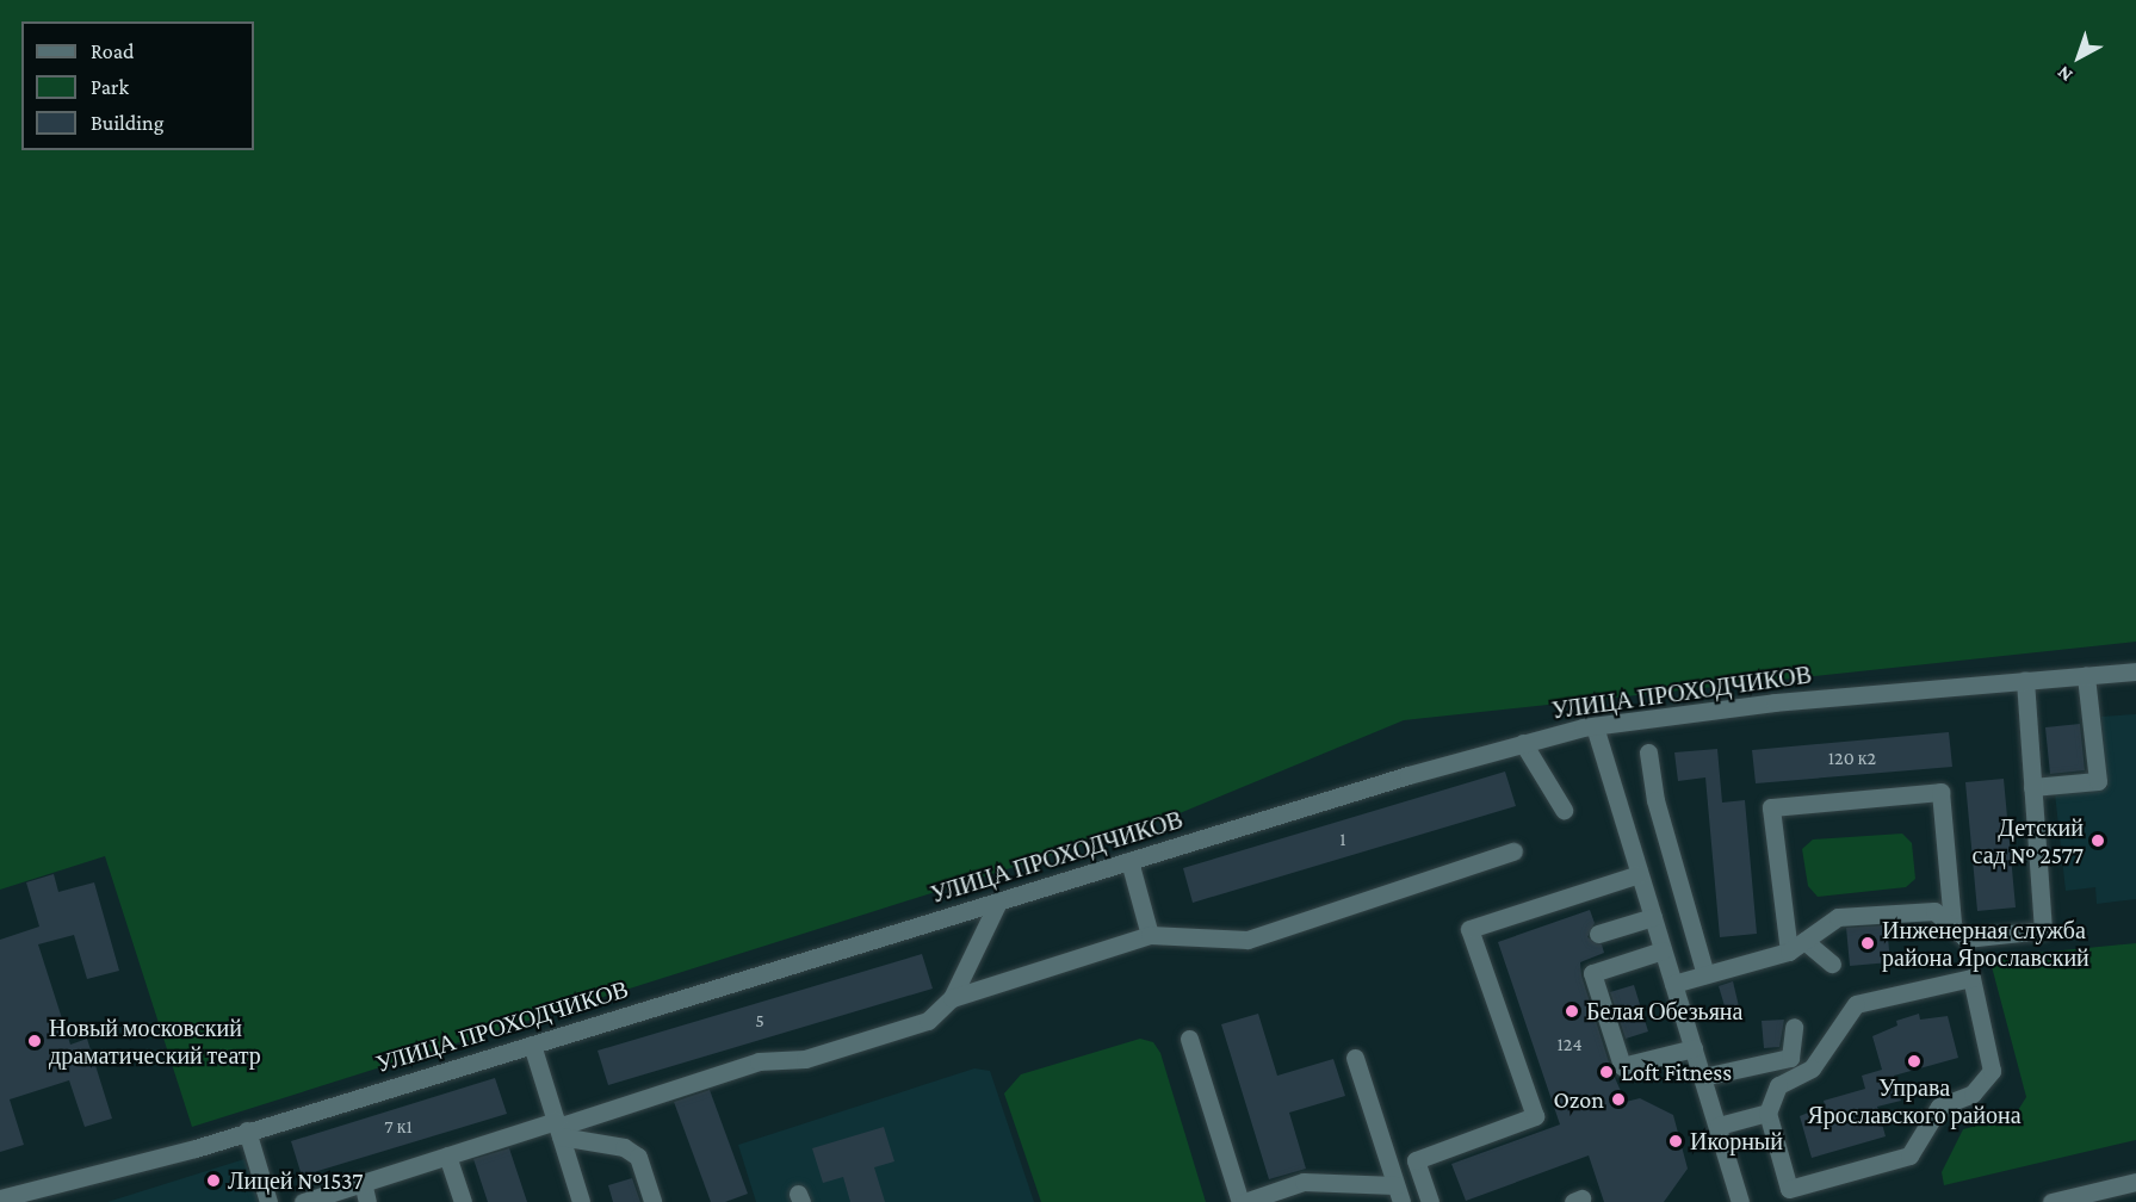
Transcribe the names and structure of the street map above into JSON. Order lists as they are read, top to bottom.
{
  "streets": {
    "street": ["УЛИЦА ПРОХОДЧИКОВ"]
  },
  "places": [
    "Детский сад № 2577",
    "Инженерная служба района Ярославский",
    "Белая Обезьяна",
    "Новый московский драматический театр",
    "Управа Ярославского района",
    "Loft Fitness",
    "Ozon",
    "Икорный",
    "Лицей №1537"
  ],
  "house_numbers": [
    "120 к2",
    "1",
    "5",
    "124",
    "7 к1"
  ],
  "legend": ["Road", "Park", "Building"],
  "north": "bottom left"
}
